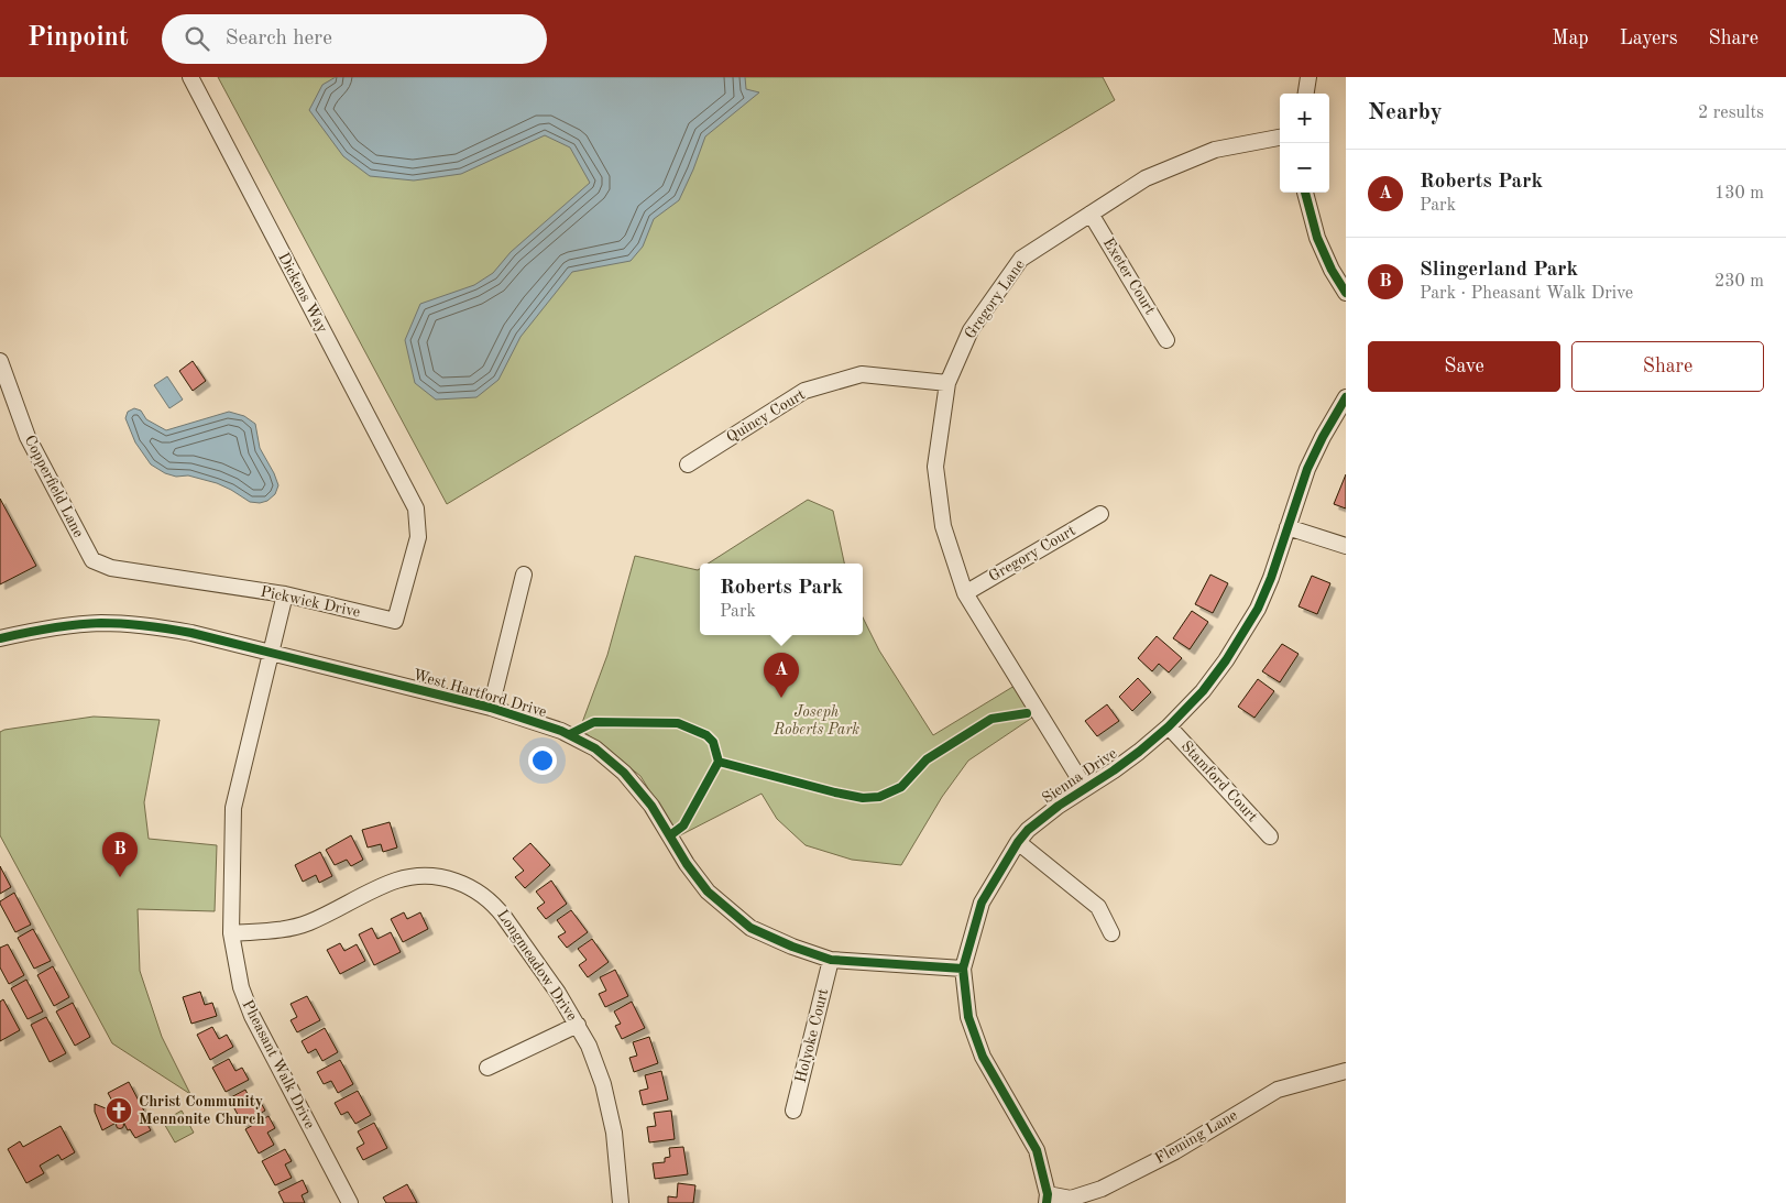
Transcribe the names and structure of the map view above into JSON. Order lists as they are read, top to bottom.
{
  "streets": {
    "street": [
      "Exeter Court",
      "Dickens Way",
      "Gregory Lane",
      "Quincy Court",
      "Copperfield Lane",
      "Gregory Court",
      "Pickwick Drive",
      "West Hartford Drive",
      "Sienna Drive",
      "Stamford Court",
      "Longmeadow Drive",
      "Holyoke Court",
      "Pheasant Walk Drive",
      "Fleming Lane"
    ]
  },
  "crossings": [
    ["Exeter Court", "Gregory Lane"],
    ["Dickens Way", "Pickwick Drive"],
    ["Gregory Lane", "Quincy Court"],
    ["Gregory Lane", "Gregory Court"],
    ["Gregory Lane", "Sienna Drive"],
    ["Copperfield Lane", "Pickwick Drive"],
    ["Pickwick Drive", "Pheasant Walk Drive"],
    ["West Hartford Drive", "Sienna Drive"],
    ["West Hartford Drive", "Holyoke Court"],
    ["West Hartford Drive", "Pheasant Walk Drive"],
    ["Sienna Drive", "Stamford Court"],
    ["Sienna Drive", "Fleming Lane"],
    ["Longmeadow Drive", "Pheasant Walk Drive"]
  ],
  "parks": ["Joseph Roberts Park"],
  "places": {
    "church": ["Christ Community Mennonite Church"]
  },
  "page": {
    "header": "Pinpoint",
    "search": "Search here",
    "nav": ["Map", "Layers", "Share"],
    "heading": ["Nearby", "2 results"],
    "map_buttons": ["+", "−"],
    "list": [
      {
        "mark": "A",
        "name": "Roberts Park",
        "note": "Park",
        "value": "130 m"
      },
      {
        "mark": "B",
        "name": "Slingerland Park",
        "note": "Park · Pheasant Walk Drive",
        "value": "230 m"
      }
    ],
    "buttons": ["Save", "Share"],
    "popup": ["Roberts Park", "Park"],
    "pins": ["A", "B"]
  }
}
